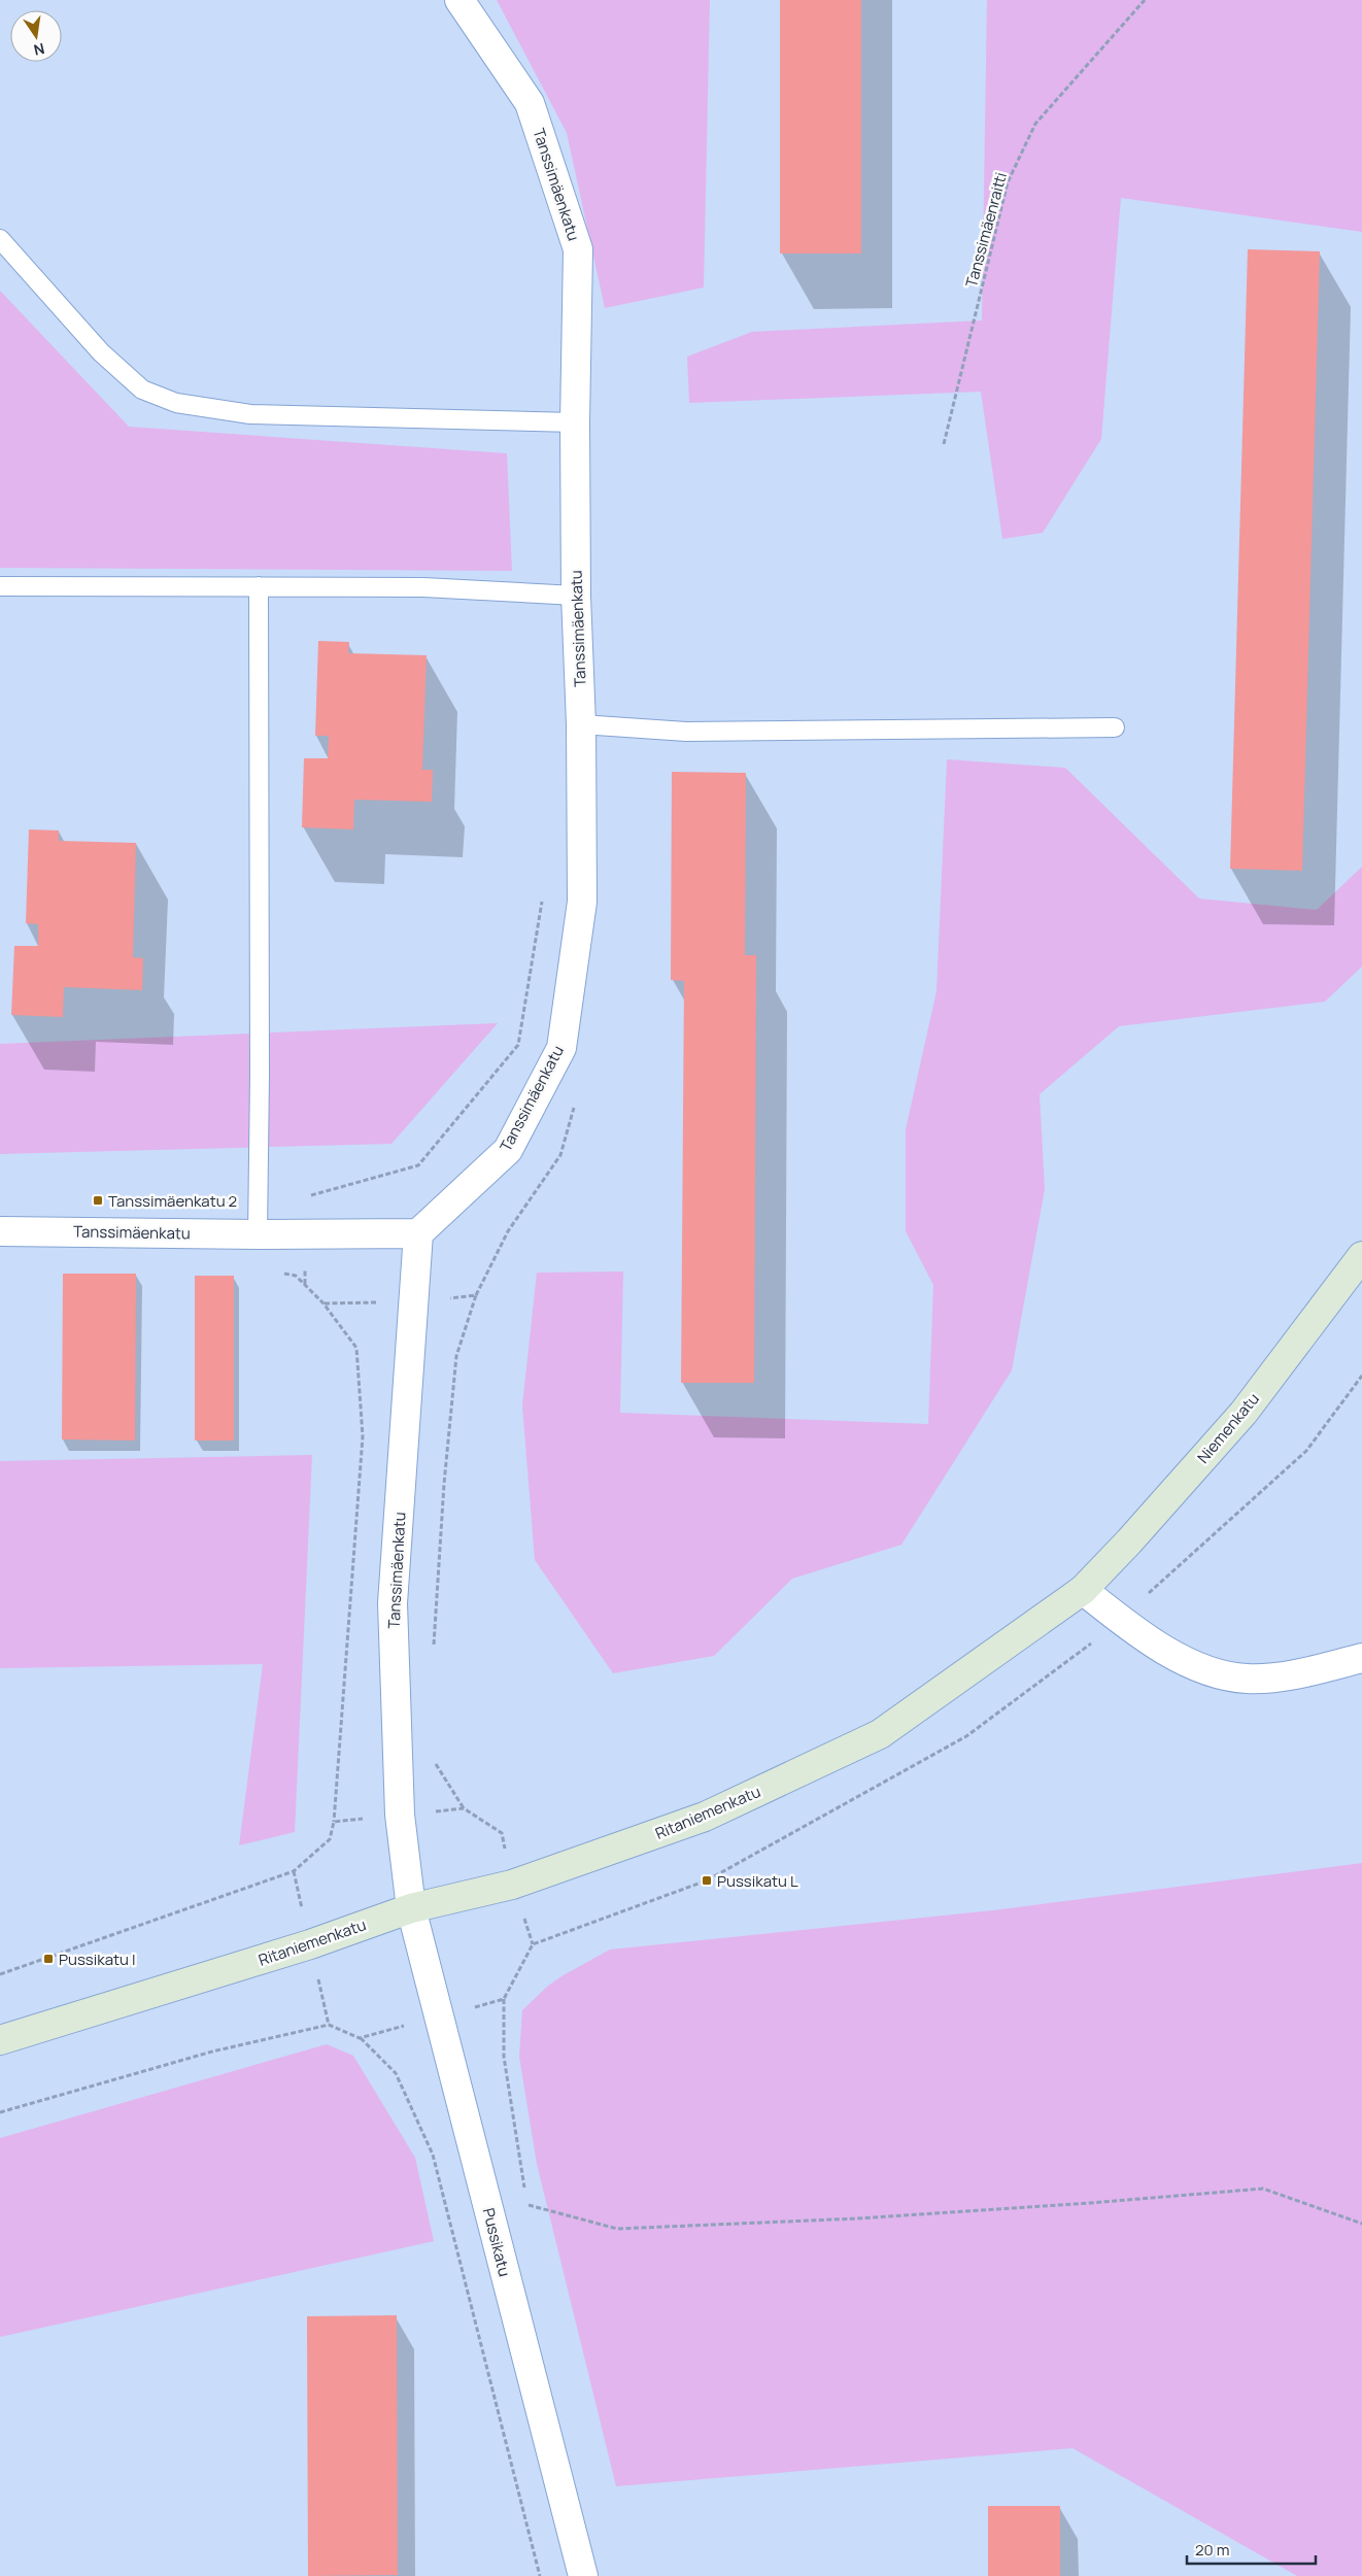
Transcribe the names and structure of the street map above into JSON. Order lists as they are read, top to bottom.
{
  "streets": {
    "street": [
      "Tanssimäenkatu",
      "Niemenkatu",
      "Ritaniemenkatu",
      "Pussikatu"
    ],
    "path": ["Tanssimäenraitti"]
  },
  "crossings": [
    ["Tanssimäenkatu", "Ritaniemenkatu"],
    ["Tanssimäenkatu", "Pussikatu"],
    ["Niemenkatu", "Ritaniemenkatu"],
    ["Ritaniemenkatu", "Pussikatu"]
  ],
  "places": {
    "transit": ["Tanssimäenkatu 2", "Pussikatu L", "Pussikatu I"]
  },
  "scale_bar": "20 m",
  "north": "bottom"
}
